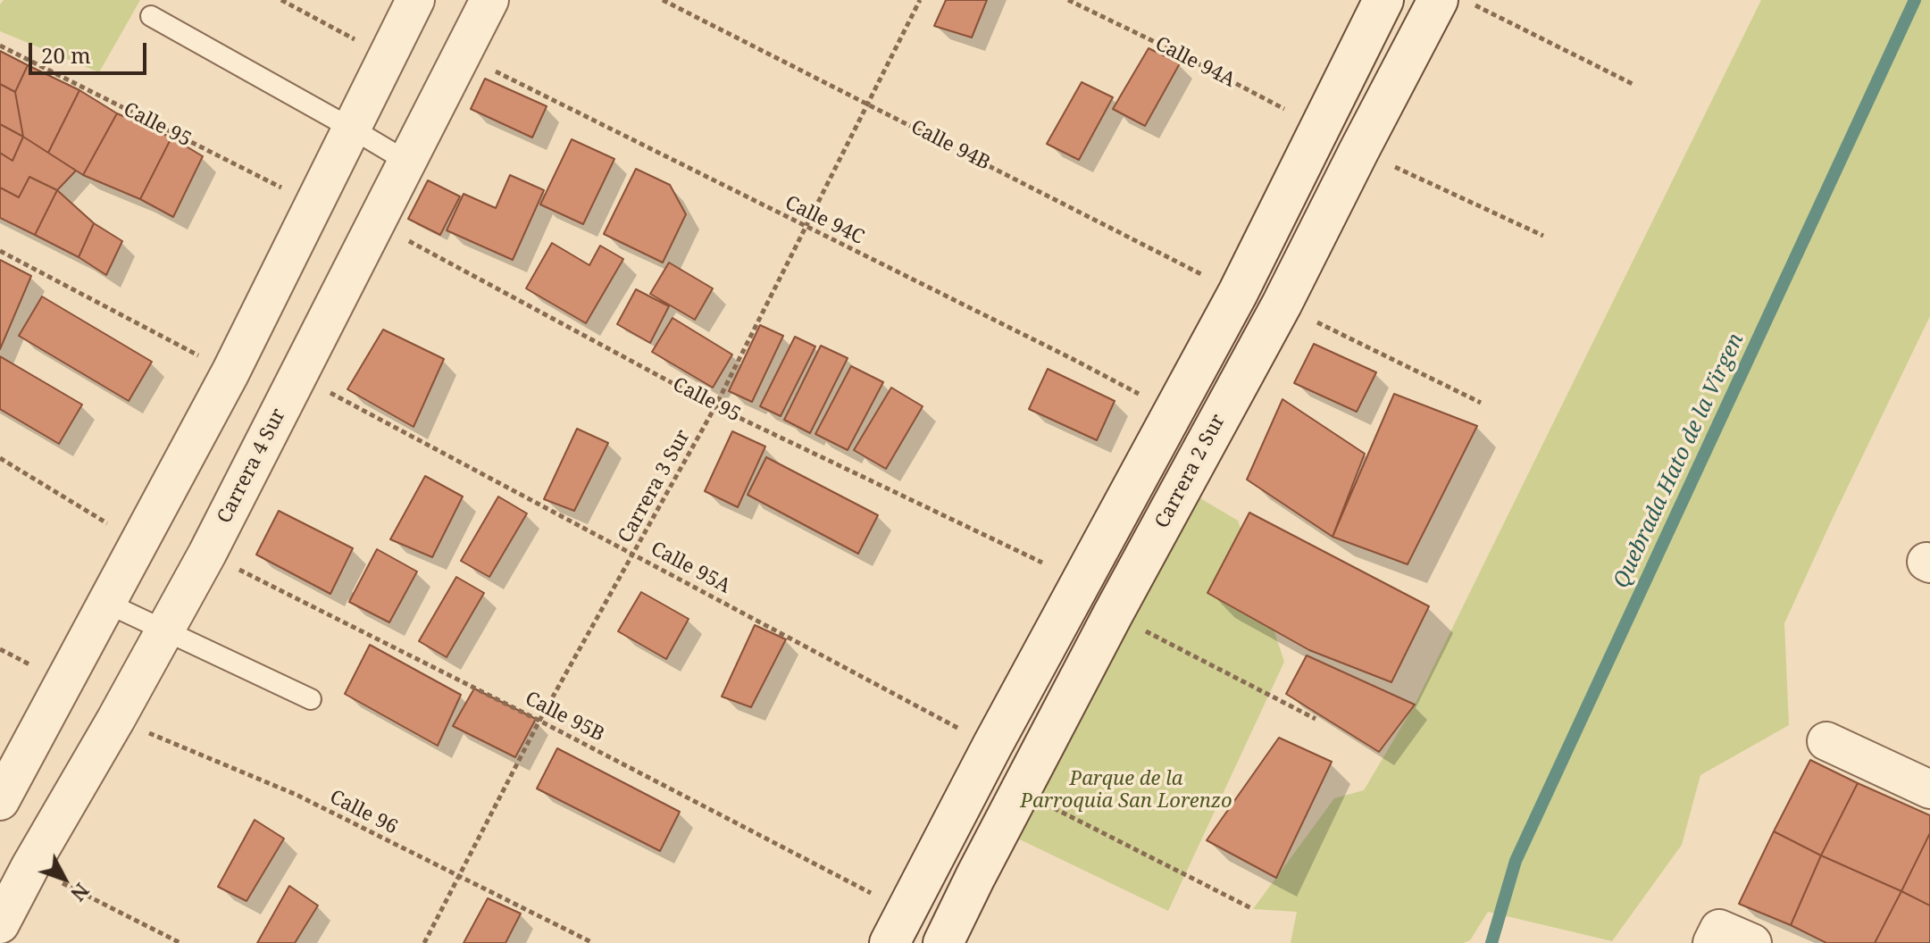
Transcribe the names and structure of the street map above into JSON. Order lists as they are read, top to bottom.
{
  "streets": {
    "street": ["Carrera 4 Sur", "Carrera 2 Sur"],
    "path": [
      "Calle 94A",
      "Calle 95",
      "Calle 94B",
      "Calle 94C",
      "Carrera 3 Sur",
      "Calle 95A",
      "Calle 95B",
      "Calle 96"
    ]
  },
  "crossings": [
    ["Calle 95", "Carrera 4 Sur"],
    ["Calle 95", "Carrera 3 Sur"],
    ["Calle 94B", "Carrera 3 Sur"],
    ["Calle 94C", "Carrera 4 Sur"],
    ["Calle 94C", "Carrera 3 Sur"],
    ["Carrera 4 Sur", "Calle 95A"],
    ["Carrera 4 Sur", "Calle 95B"],
    ["Carrera 4 Sur", "Calle 96"],
    ["Carrera 3 Sur", "Calle 95A"],
    ["Carrera 3 Sur", "Calle 95B"],
    ["Carrera 3 Sur", "Calle 96"]
  ],
  "water": ["Quebrada Hato de la Virgen"],
  "parks": ["Parque de la Parroquia San Lorenzo"],
  "scale_bar": "20 m",
  "north": "bottom right"
}
